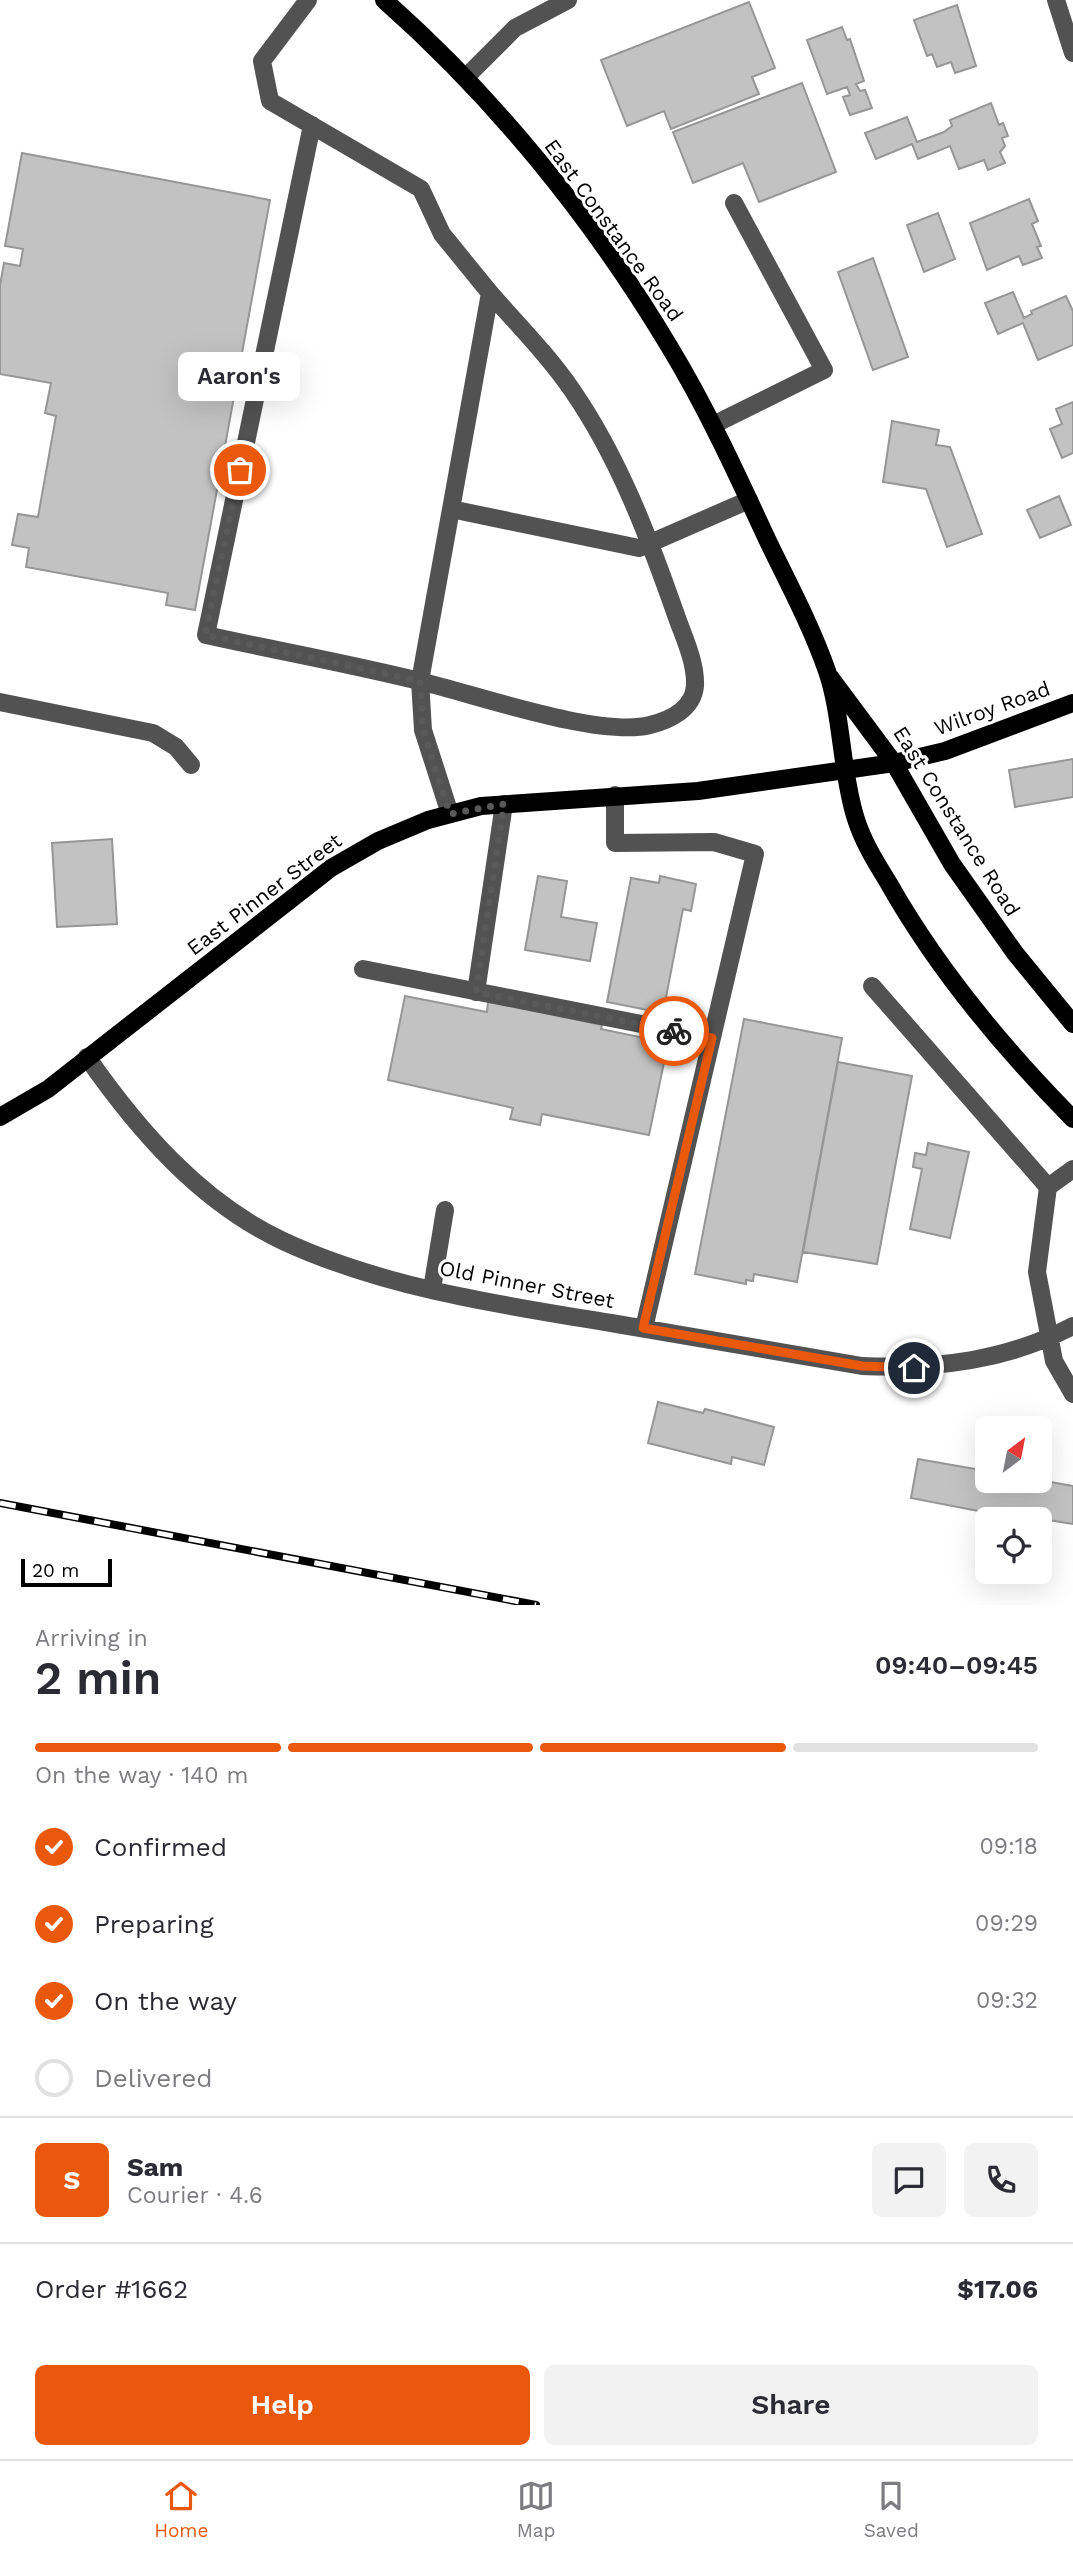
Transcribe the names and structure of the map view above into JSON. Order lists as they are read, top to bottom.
{
  "streets": {
    "main road": ["East Constance Road", "Wilroy Road", "East Pinner Street"],
    "street": ["Old Pinner Street"]
  },
  "crossings": [
    ["East Constance Road", "Wilroy Road"],
    ["East Constance Road", "East Pinner Street"],
    ["Wilroy Road", "East Pinner Street"],
    ["East Pinner Street", "Old Pinner Street"]
  ],
  "places": ["Aaron's"],
  "scale_bar": "20 m",
  "north": "top right",
  "page": {
    "bubble": "Aaron's",
    "scale": "20 m",
    "heading": ["2 min", "Arriving in", "09:40–09:45"],
    "panel": [
      "Sam",
      "Courier · 4.6",
      "Order #1662",
      "$17.06"
    ],
    "bar": "On the way · 140 m",
    "list": [
      ["Confirmed", "09:18"],
      ["Preparing", "09:29"],
      ["On the way", "09:32"],
      "Delivered"
    ],
    "round": "S",
    "buttons": ["Help", "Share"],
    "tabs": ["Home", "Map", "Saved"]
  }
}
